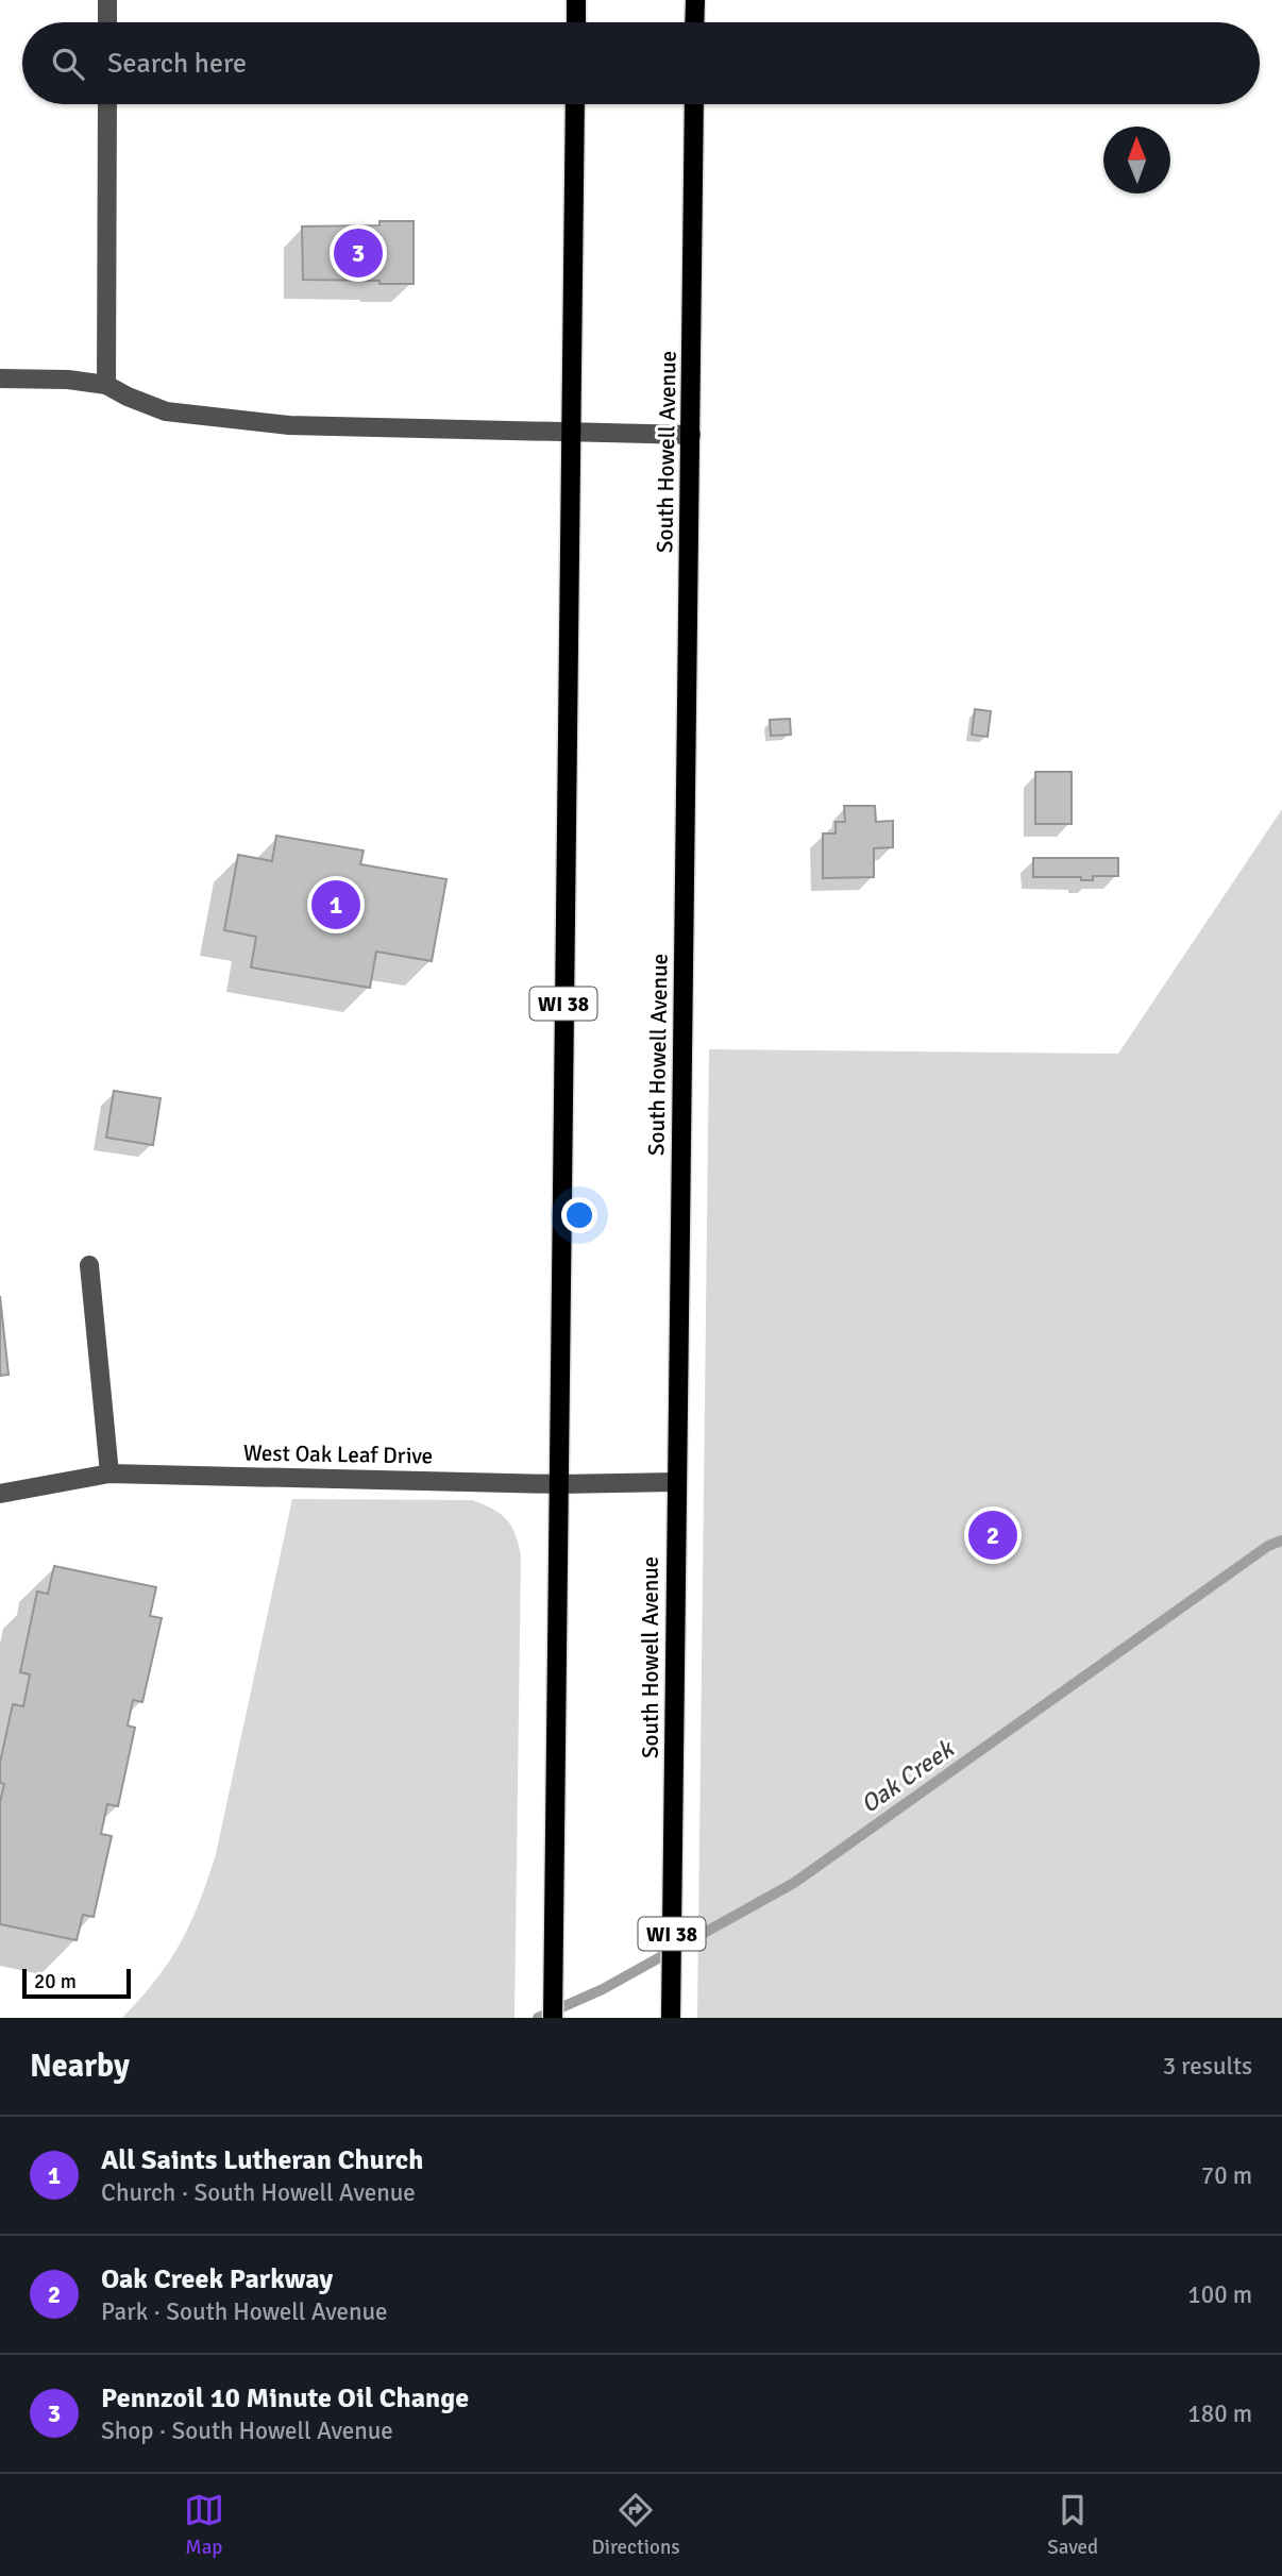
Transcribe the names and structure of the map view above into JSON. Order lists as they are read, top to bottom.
{
  "streets": {
    "main road": ["South Howell Avenue", "WI 38"],
    "street": ["West Oak Leaf Drive"]
  },
  "crossings": [
    ["South Howell Avenue", "West Oak Leaf Drive"],
    ["WI 38", "West Oak Leaf Drive"]
  ],
  "water": ["Oak Creek"],
  "scale_bar": "20 m",
  "north": "top",
  "page": {
    "search": "Search here",
    "pins": ["3", "1", "2"],
    "scale": "20 m",
    "heading": ["Nearby", "3 results"],
    "list": [
      {
        "mark": "1",
        "name": "All Saints Lutheran Church",
        "note": "Church · South Howell Avenue",
        "value": "70 m"
      },
      {
        "mark": "2",
        "name": "Oak Creek Parkway",
        "note": "Park · South Howell Avenue",
        "value": "100 m"
      },
      {
        "mark": "3",
        "name": "Pennzoil 10 Minute Oil Change",
        "note": "Shop · South Howell Avenue",
        "value": "180 m"
      }
    ],
    "nav": ["Map", "Directions", "Saved"]
  }
}
